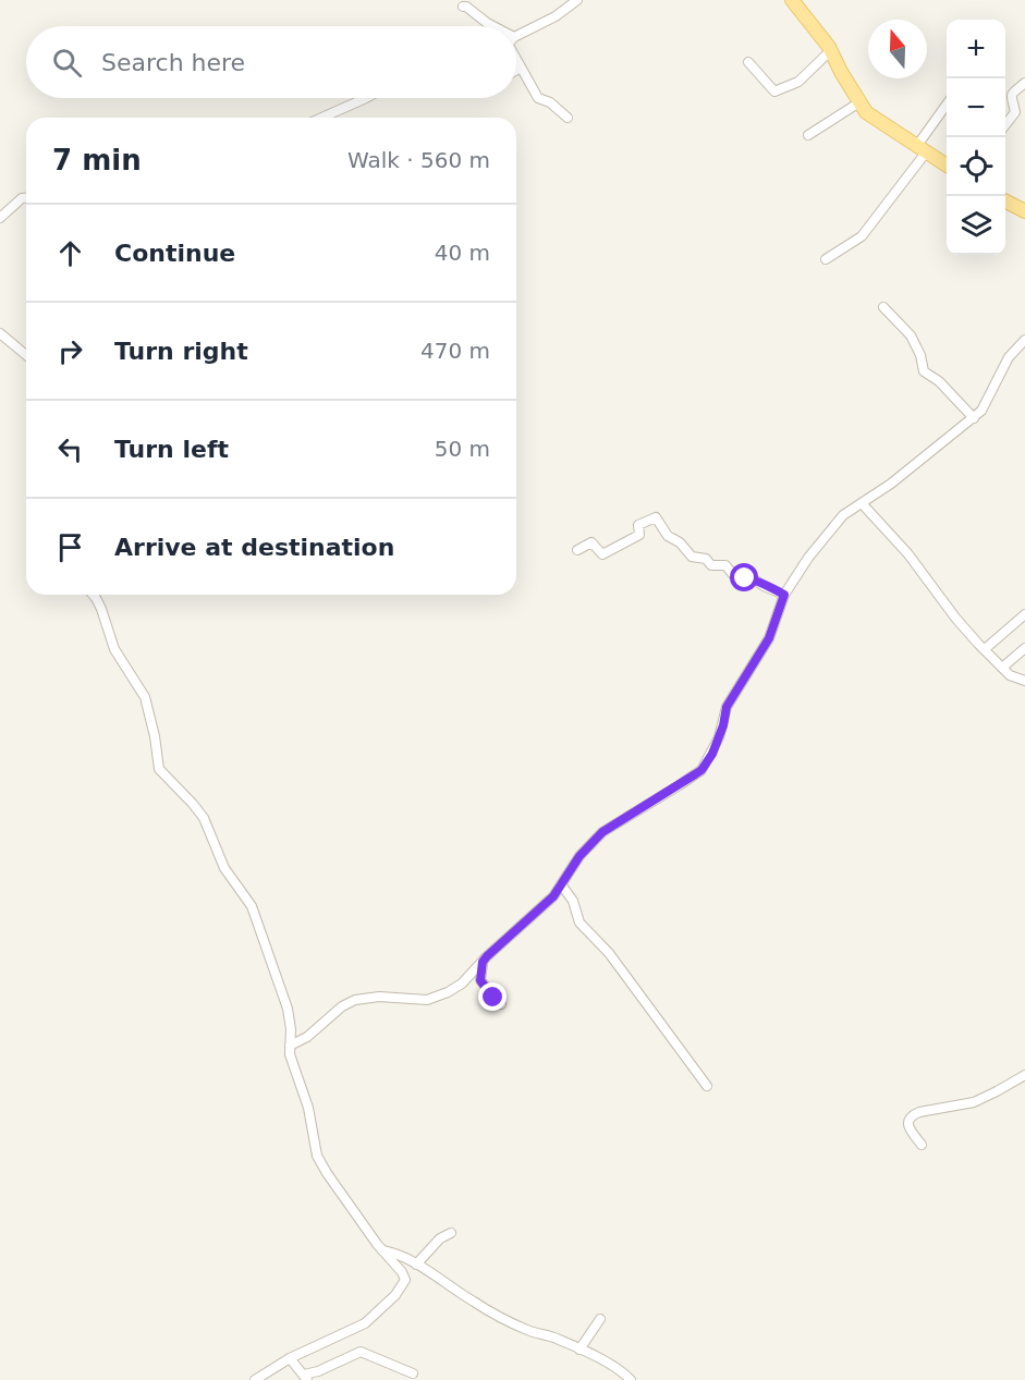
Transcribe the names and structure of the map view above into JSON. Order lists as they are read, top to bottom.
{
  "north": "top",
  "page": {
    "map_buttons": ["+", "−"],
    "search": "Search here",
    "heading": ["7 min", "Walk · 560 m"],
    "list": [
      ["Continue", "40 m"],
      ["Turn right", "470 m"],
      ["Turn left", "50 m"],
      "Arrive at destination"
    ]
  }
}
